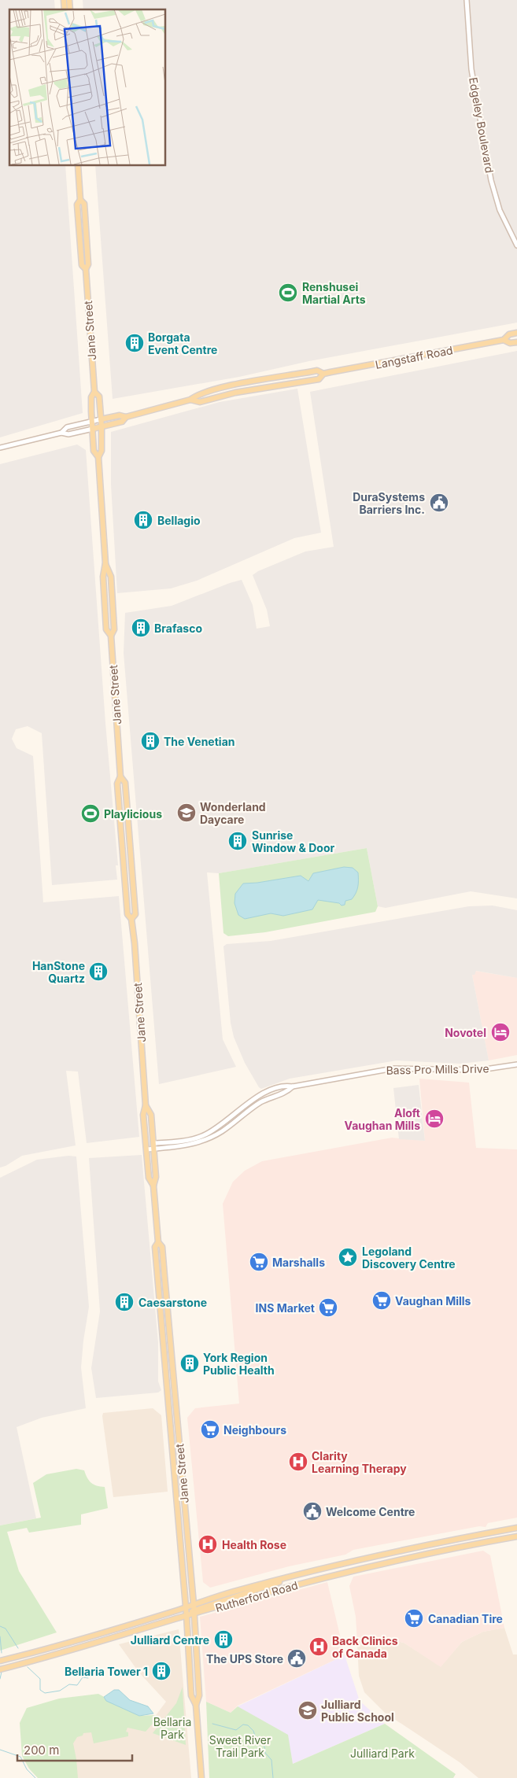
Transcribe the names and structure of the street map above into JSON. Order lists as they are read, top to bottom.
{
  "streets": {
    "main road": ["Jane Street", "Langstaff Road", "Rutherford Road"],
    "street": ["Edgeley Boulevard", "Bass Pro Mills Drive"]
  },
  "crossings": [
    ["Jane Street", "Langstaff Road"],
    ["Jane Street", "Bass Pro Mills Drive"],
    ["Jane Street", "Rutherford Road"]
  ],
  "parks": ["Bellaria Park", "Sweet River Trail Park", "Julliard Park"],
  "places": {
    "sports": ["Renshusei Martial Arts", "Playlicious"],
    "building": [
      "Borgata Event Centre",
      "Bellagio",
      "Brafasco",
      "The Venetian",
      "Sunrise Window & Door",
      "HanStone Quartz",
      "Caesarstone",
      "York Region Public Health",
      "Julliard Centre",
      "Bellaria Tower 1"
    ],
    "public building": ["DuraSystems Barriers Inc.", "Welcome Centre", "The UPS Store"],
    "school or university": ["Wonderland Daycare", "Julliard Public School"],
    "hotel": ["Novotel", "Aloft Vaughan Mills"],
    "place": ["Legoland Discovery Centre"],
    "supermarket": [
      "Marshalls",
      "Vaughan Mills",
      "INS Market",
      "Neighbours",
      "Canadian Tire"
    ],
    "hospital": ["Clarity Learning Therapy", "Health Rose", "Back Clinics of Canada"]
  },
  "scale_bar": "200 m"
}
